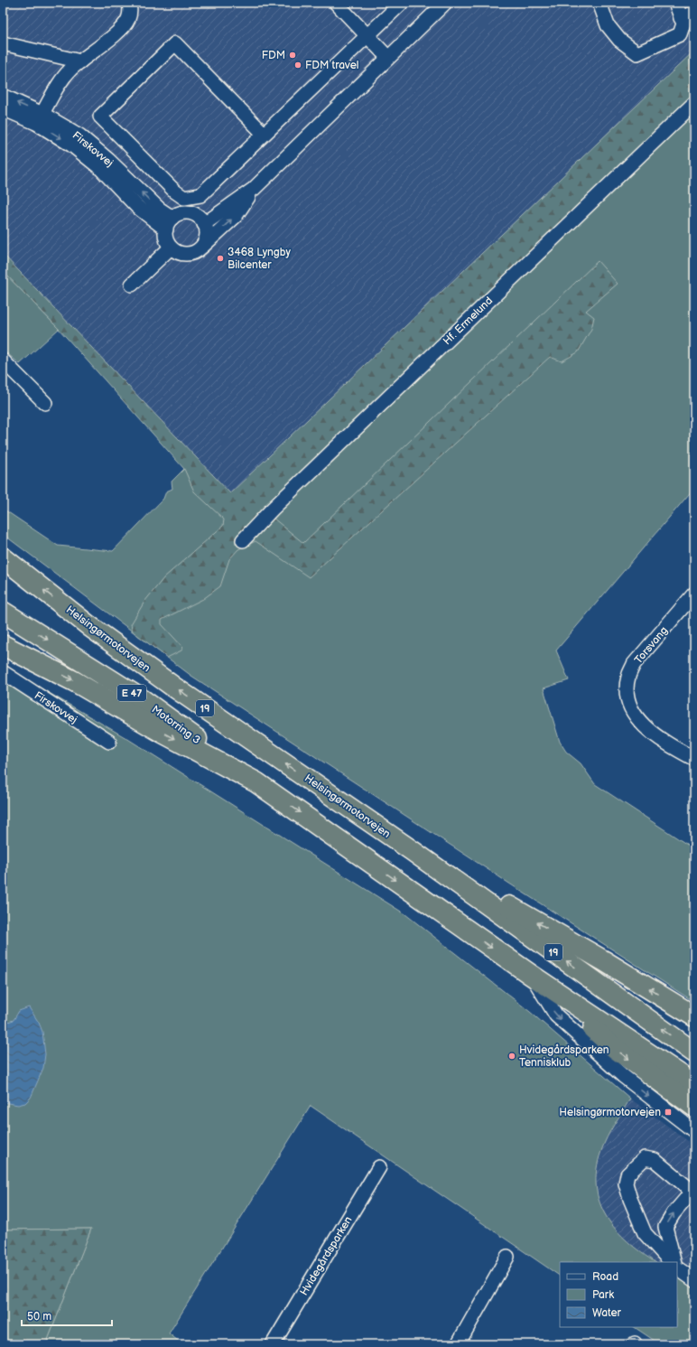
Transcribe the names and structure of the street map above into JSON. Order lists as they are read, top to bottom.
{
  "streets": {
    "highway": [
      "Helsingørmotorvejen",
      "E 47",
      "19",
      "Motorring 3"
    ],
    "street": [
      "Firskovvej",
      "Hf. Ermelund",
      "Torsvang",
      "Hvidegårdsparken"
    ]
  },
  "places": {
    "other": [
      "FDM",
      "FDM travel",
      "3468 Lyngby Bilcenter",
      "Hvidegårdsparken Tennisklub"
    ],
    "transit": ["Helsingørmotorvejen"]
  },
  "legend": ["Road", "Park", "Water"],
  "scale_bar": "50 m"
}
